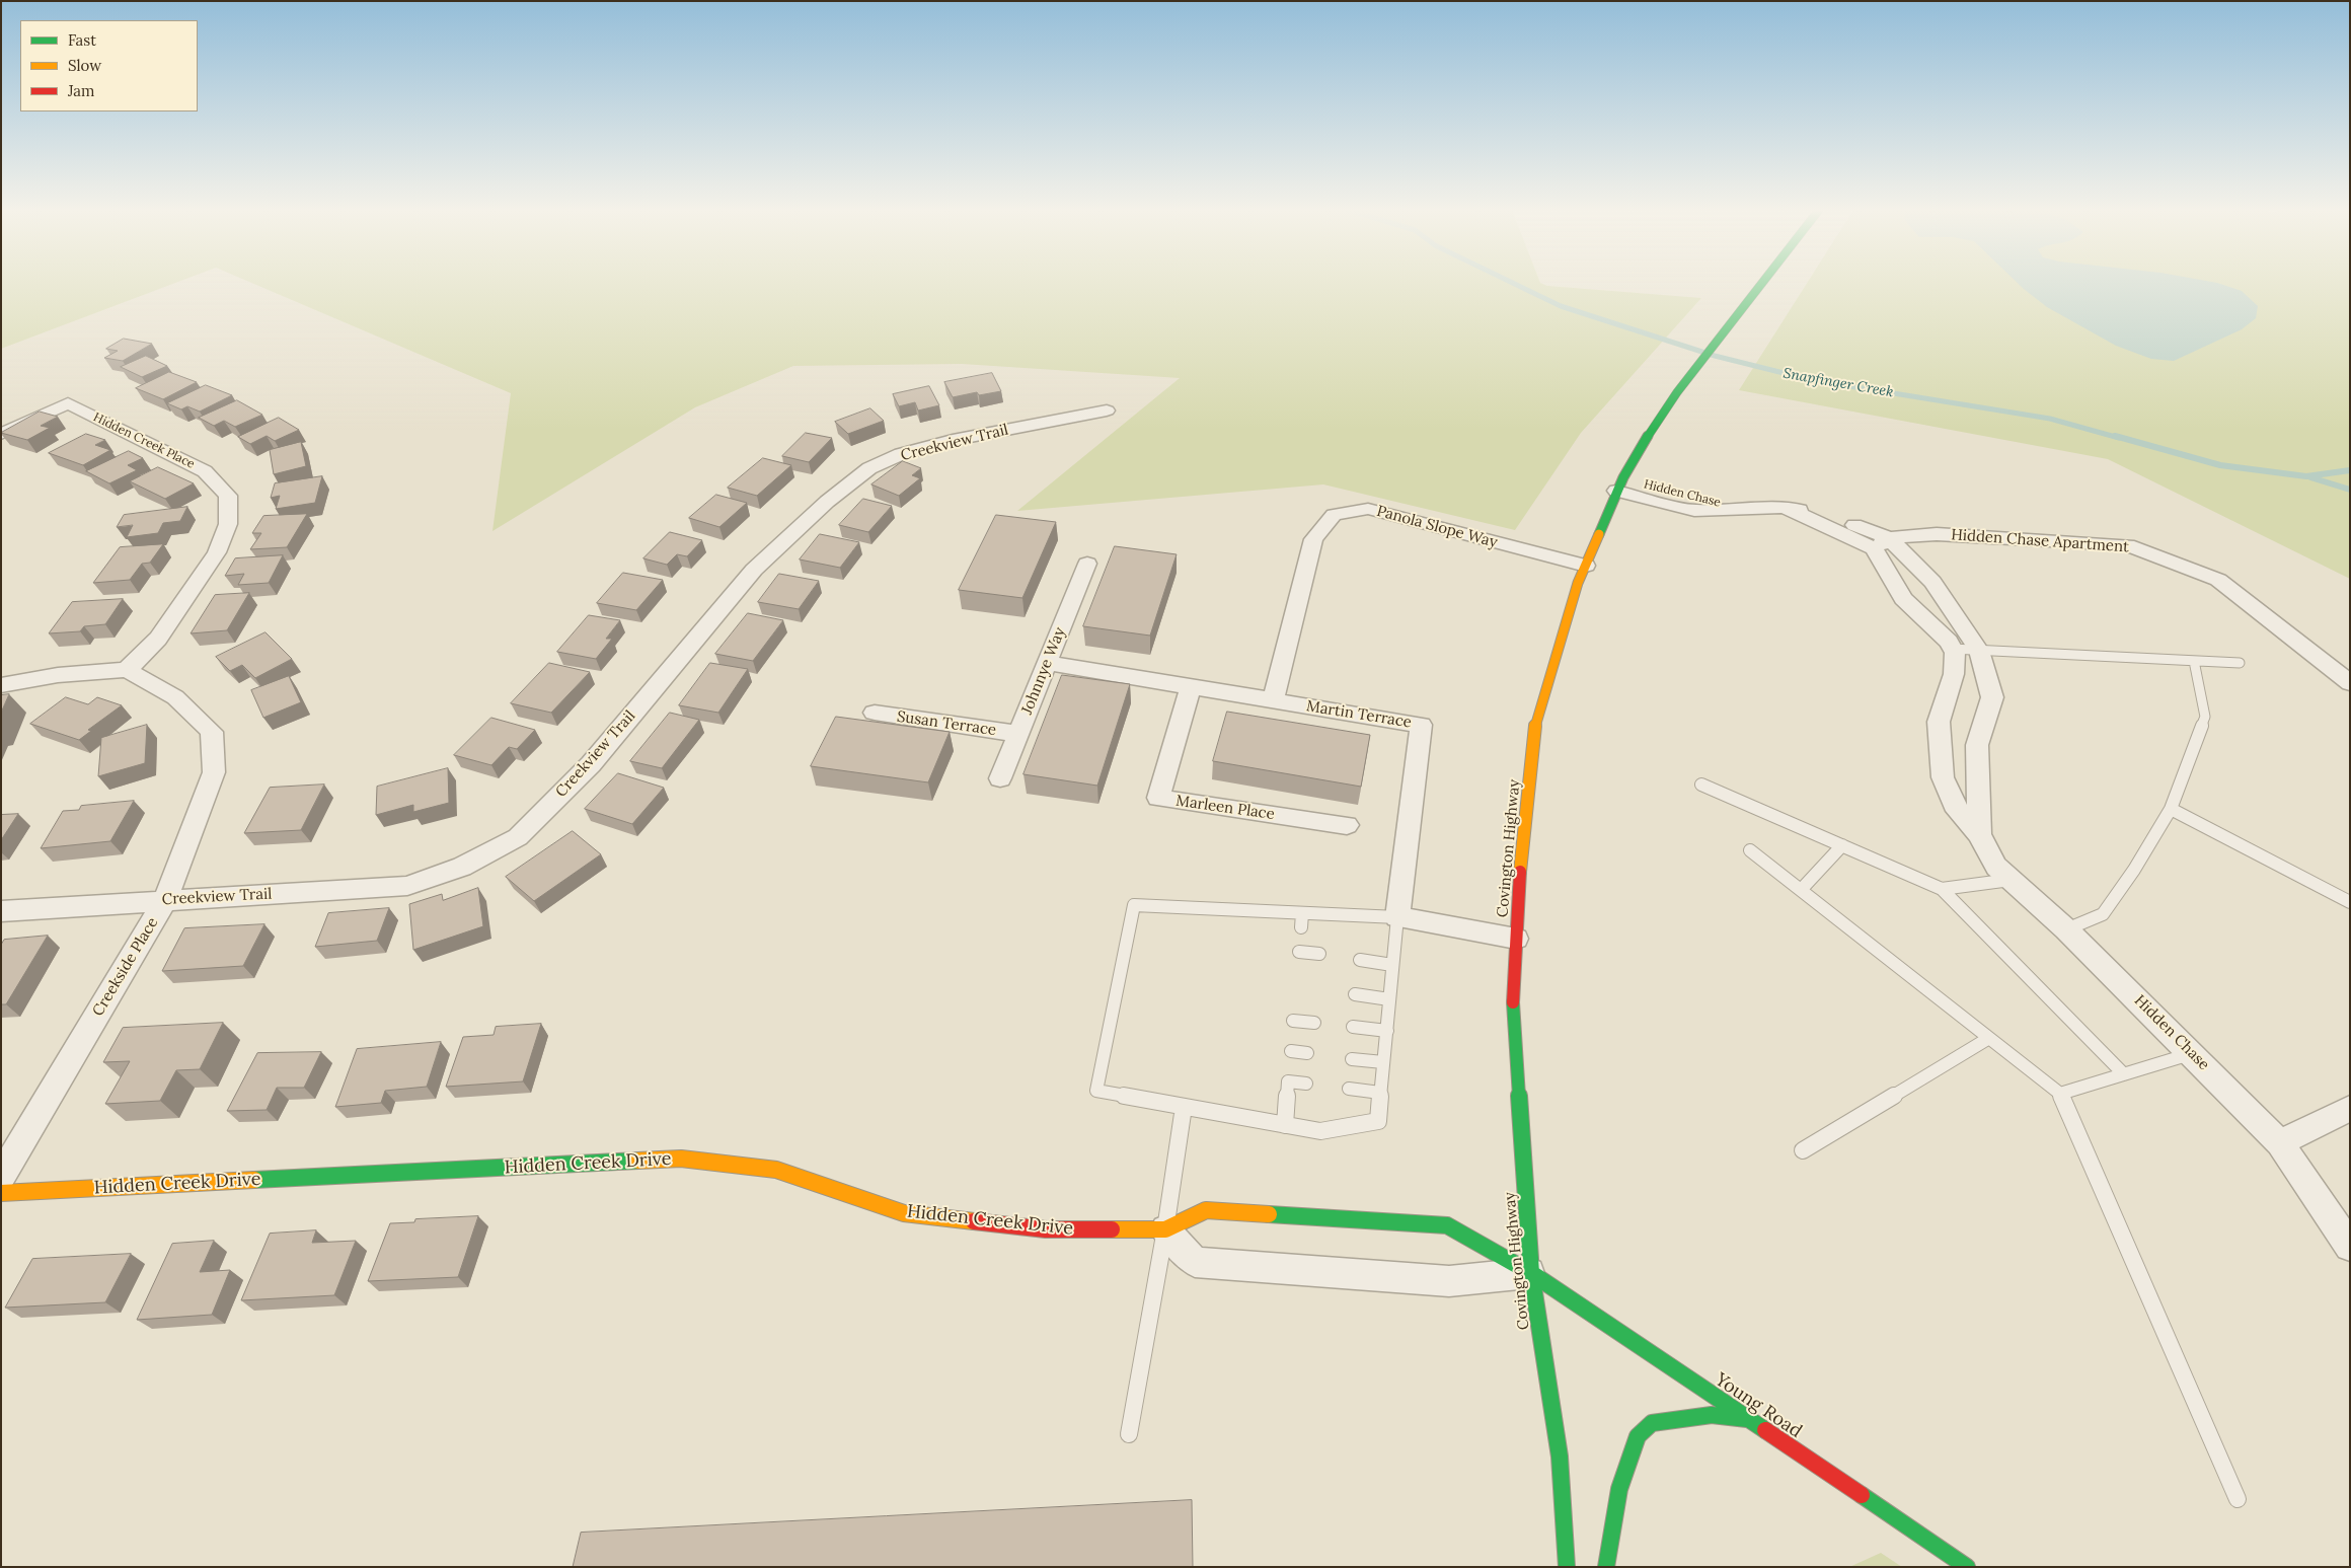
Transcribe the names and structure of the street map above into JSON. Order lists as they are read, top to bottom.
{
  "streets": {
    "main road": ["Covington Highway", "Hidden Creek Drive", "Young Road"],
    "street": [
      "Hidden Creek Place",
      "Creekview Trail",
      "Hidden Chase",
      "Panola Slope Way",
      "Hidden Chase Apartment",
      "Johnnye Way",
      "Martin Terrace",
      "Susan Terrace",
      "Marleen Place",
      "Creekside Place"
    ]
  },
  "crossings": [
    ["Hidden Creek Place", "Creekside Place"],
    ["Creekview Trail", "Creekside Place"],
    ["Hidden Chase", "Hidden Chase Apartment"],
    ["Hidden Chase", "Covington Highway"],
    ["Panola Slope Way", "Martin Terrace"],
    ["Panola Slope Way", "Covington Highway"],
    ["Johnnye Way", "Martin Terrace"],
    ["Johnnye Way", "Susan Terrace"],
    ["Martin Terrace", "Marleen Place"],
    ["Covington Highway", "Hidden Creek Drive"],
    ["Covington Highway", "Young Road"],
    ["Hidden Creek Drive", "Young Road"]
  ],
  "water": ["Snapfinger Creek"],
  "legend": ["Fast", "Slow", "Jam"]
}
